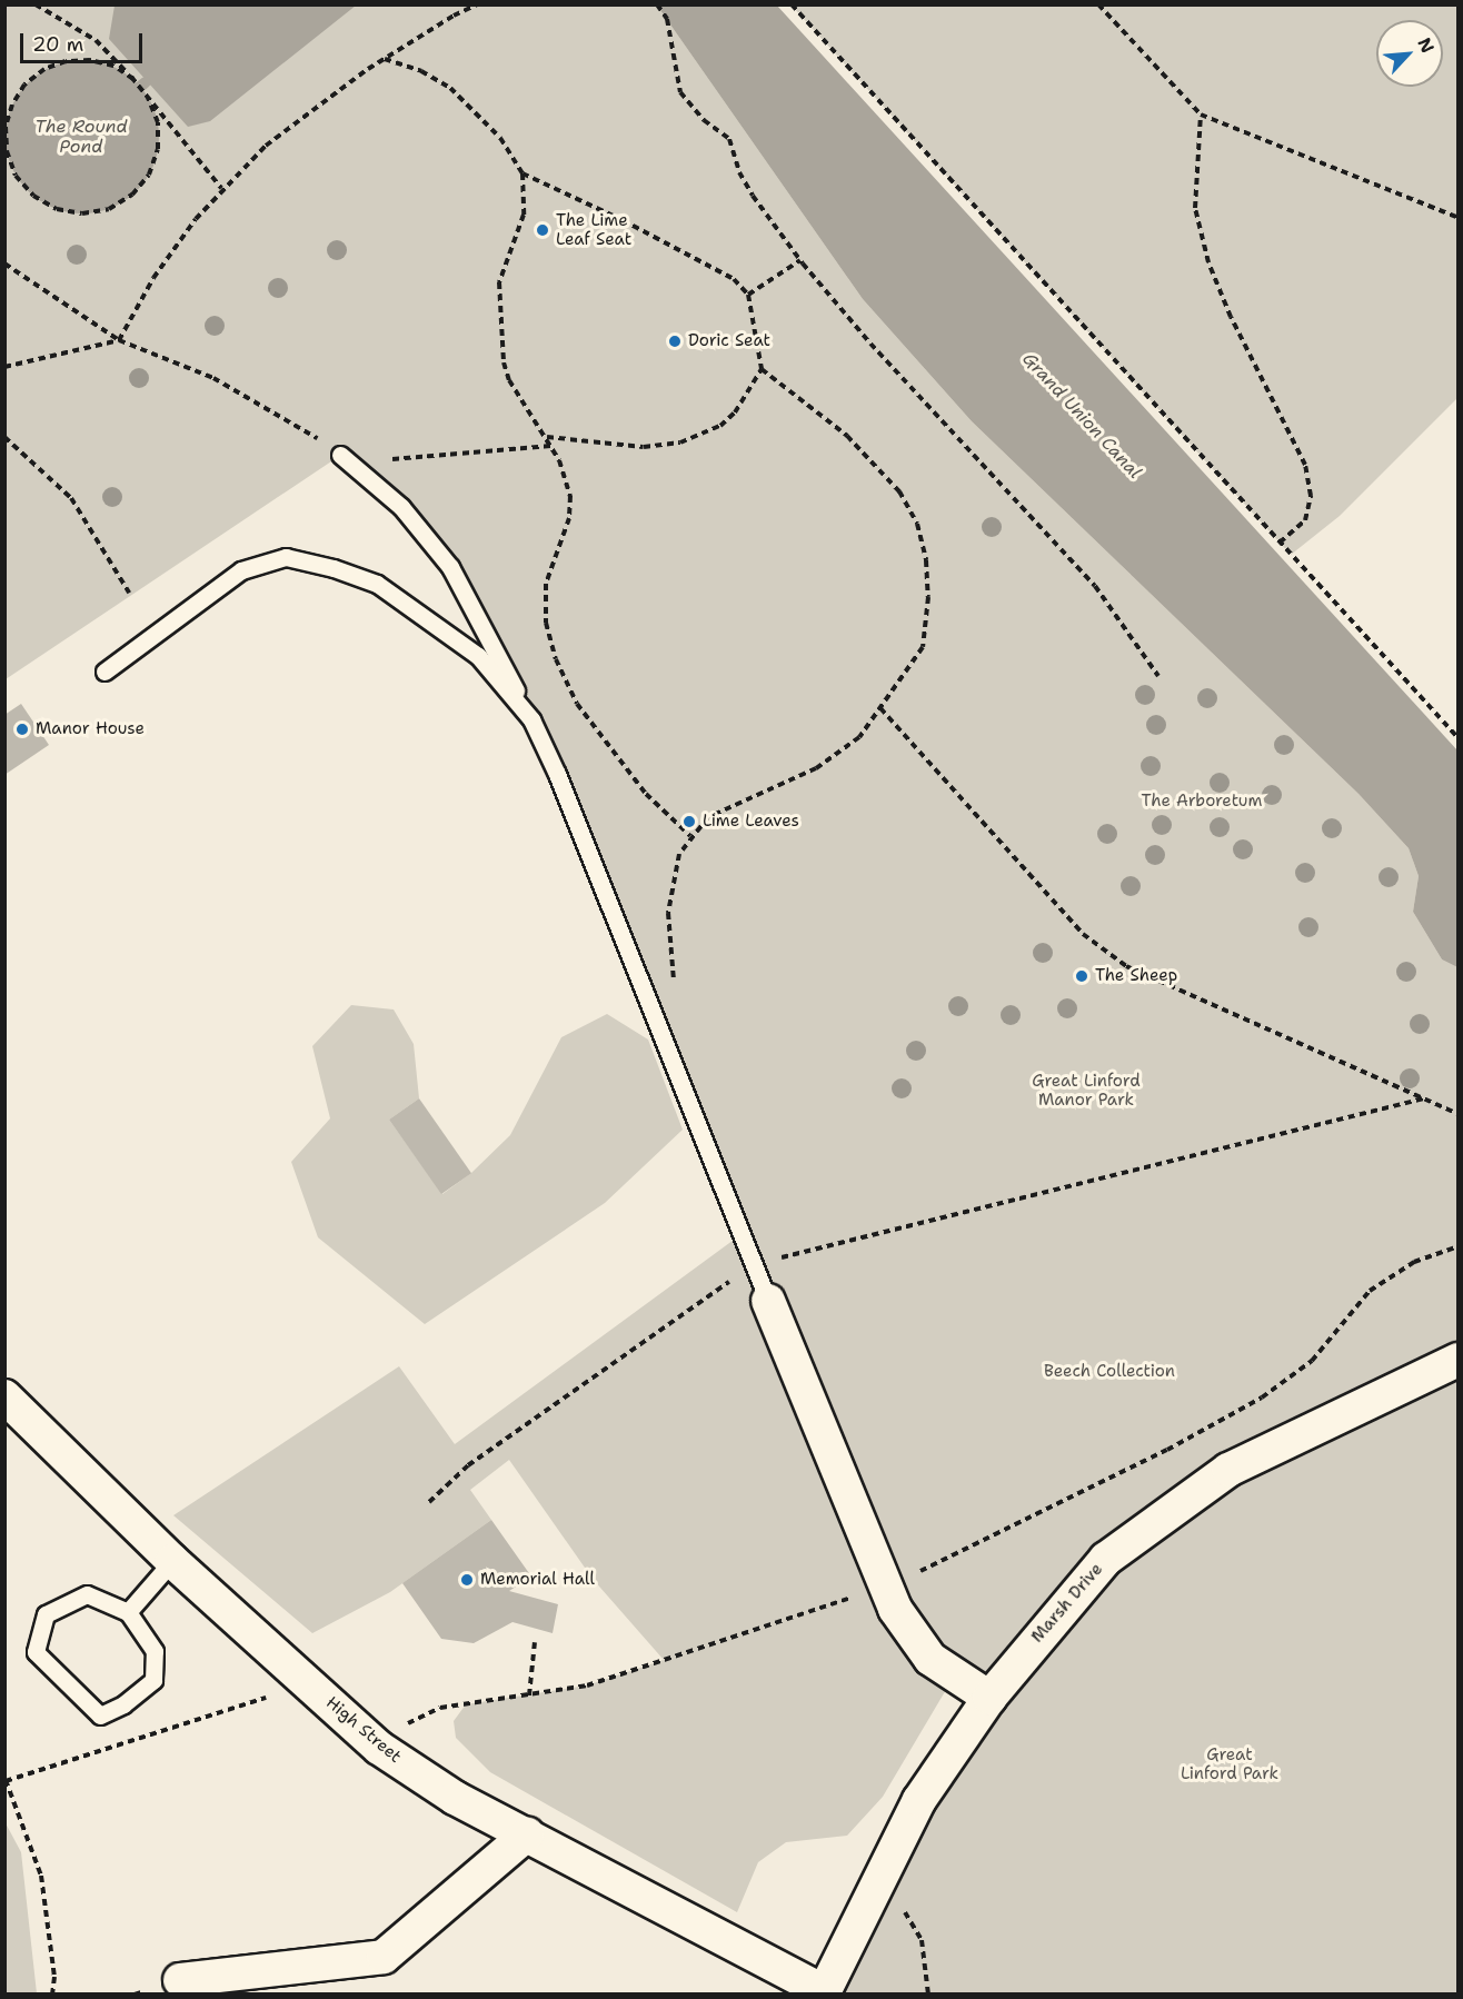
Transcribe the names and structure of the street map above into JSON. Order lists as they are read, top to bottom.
{
  "streets": {
    "street": ["Marsh Drive", "High Street"]
  },
  "crossings": [
    ["Marsh Drive", "High Street"]
  ],
  "water": ["The Round Pond", "Grand Union Canal"],
  "parks": [
    "The Arboretum",
    "Great Linford Manor Park",
    "Beech Collection",
    "Great Linford Park"
  ],
  "places": [
    "The Lime Leaf Seat",
    "Doric Seat",
    "Manor House",
    "Lime Leaves",
    "The Sheep",
    "Memorial Hall"
  ],
  "scale_bar": "20 m",
  "north": "top right"
}
